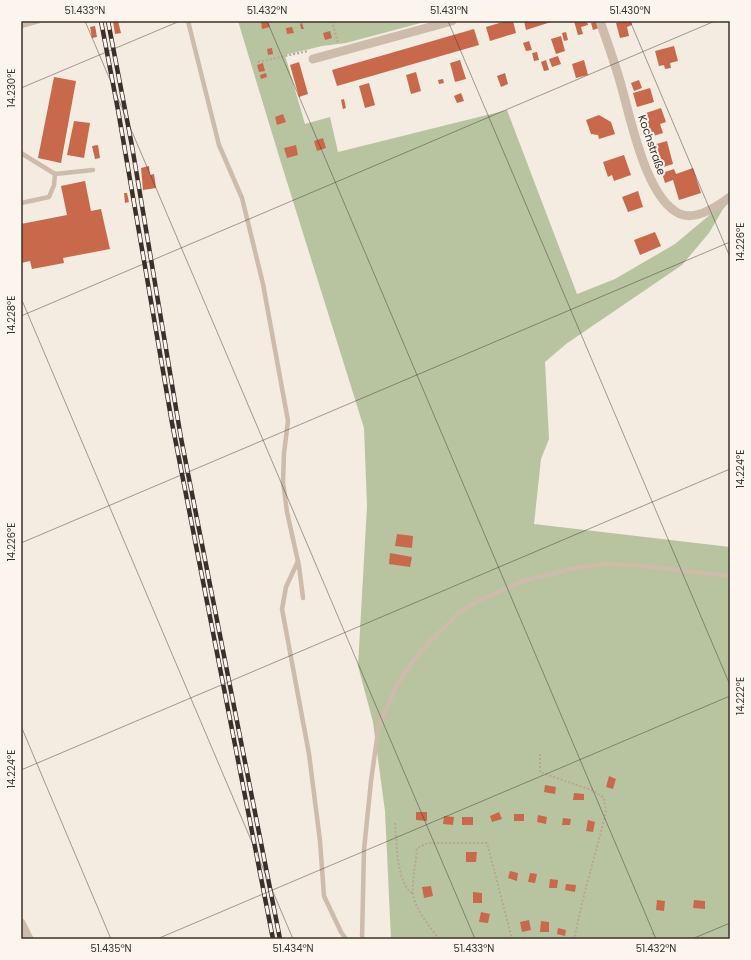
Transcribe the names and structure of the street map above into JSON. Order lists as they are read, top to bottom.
{
  "streets": {
    "street": ["Kochstraße"]
  },
  "coordinates": [
    "51.433°N",
    "51.432°N",
    "51.431°N",
    "51.430°N",
    "14.230°E",
    "14.226°E",
    "14.228°E",
    "14.224°E",
    "14.222°E",
    "51.435°N",
    "51.434°N"
  ]
}
